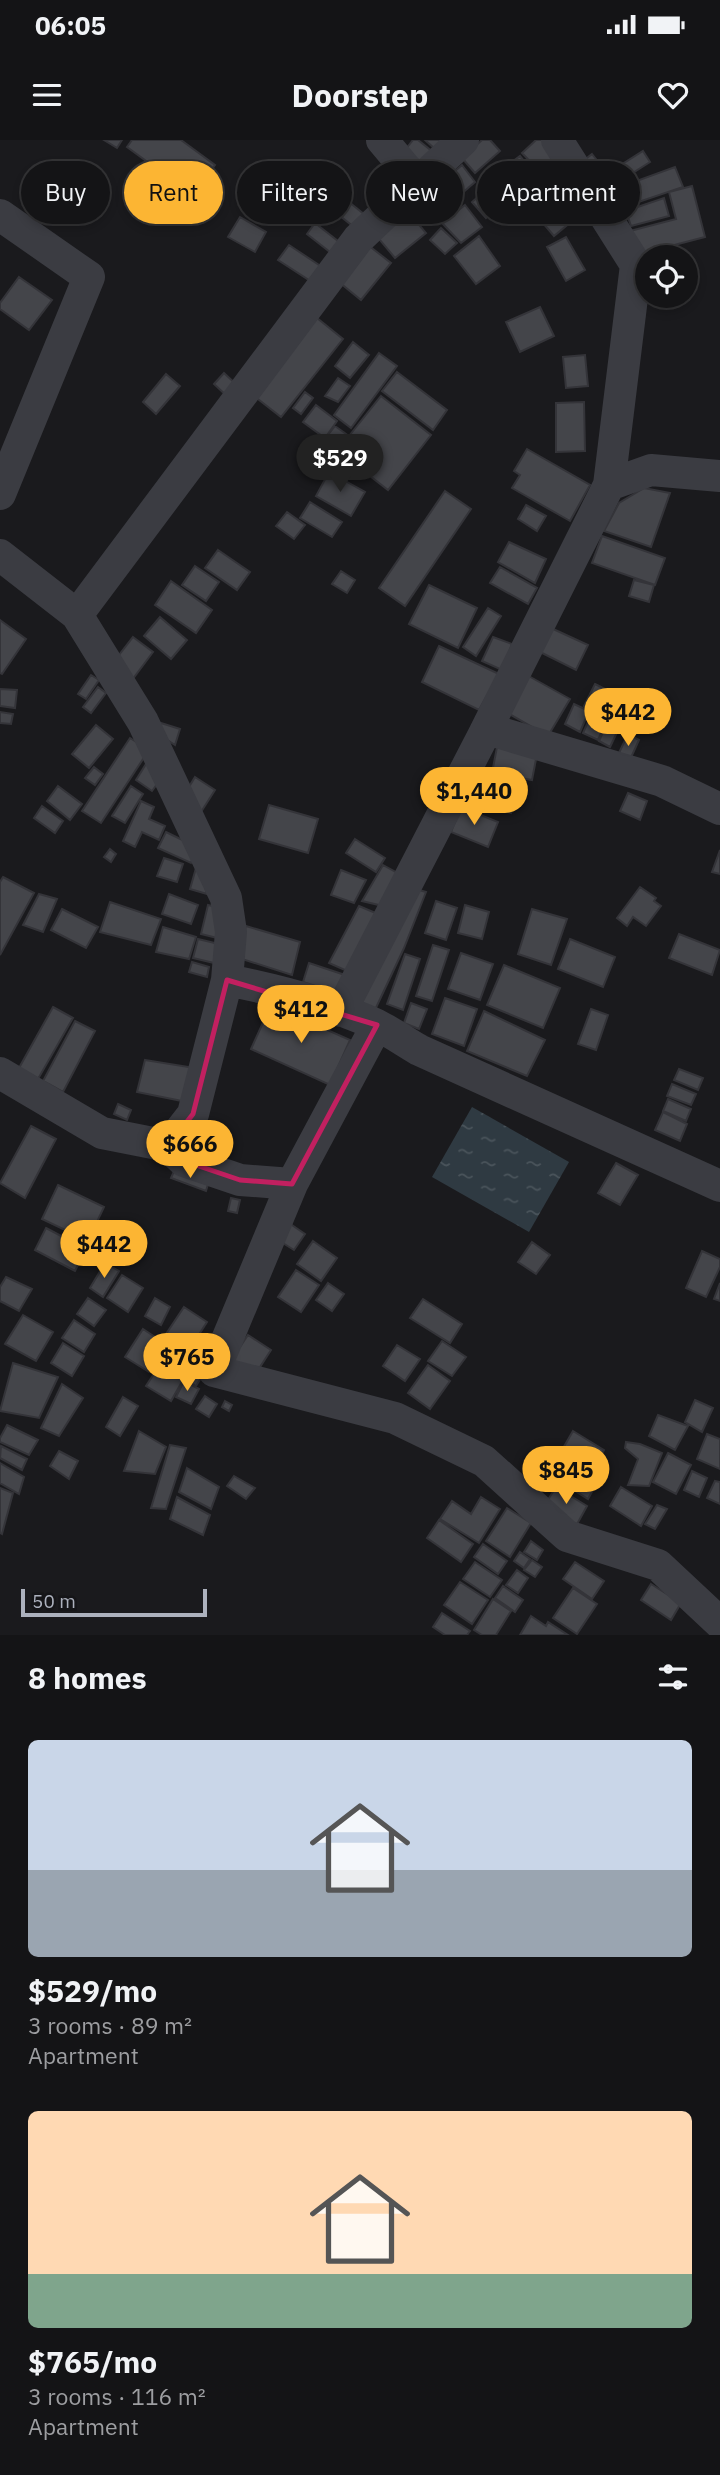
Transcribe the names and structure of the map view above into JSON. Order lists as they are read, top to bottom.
{
  "scale_bar": "50 m",
  "page": {
    "status": "06:05",
    "header": "Doorstep",
    "chip": [
      "Buy",
      "Rent",
      "Filters",
      "New",
      "Apartment"
    ],
    "price": [
      "$529",
      "$442",
      "$1,440",
      "$412",
      "$666",
      "$442",
      "$765",
      "$845"
    ],
    "scale": "50 m",
    "heading": "8 homes",
    "list": [
      {
        "name": "$529/mo",
        "note": "3 rooms · 89 m² · Apartment"
      },
      {
        "name": "$765/mo",
        "note": "3 rooms · 116 m² · Apartment"
      }
    ]
  }
}
